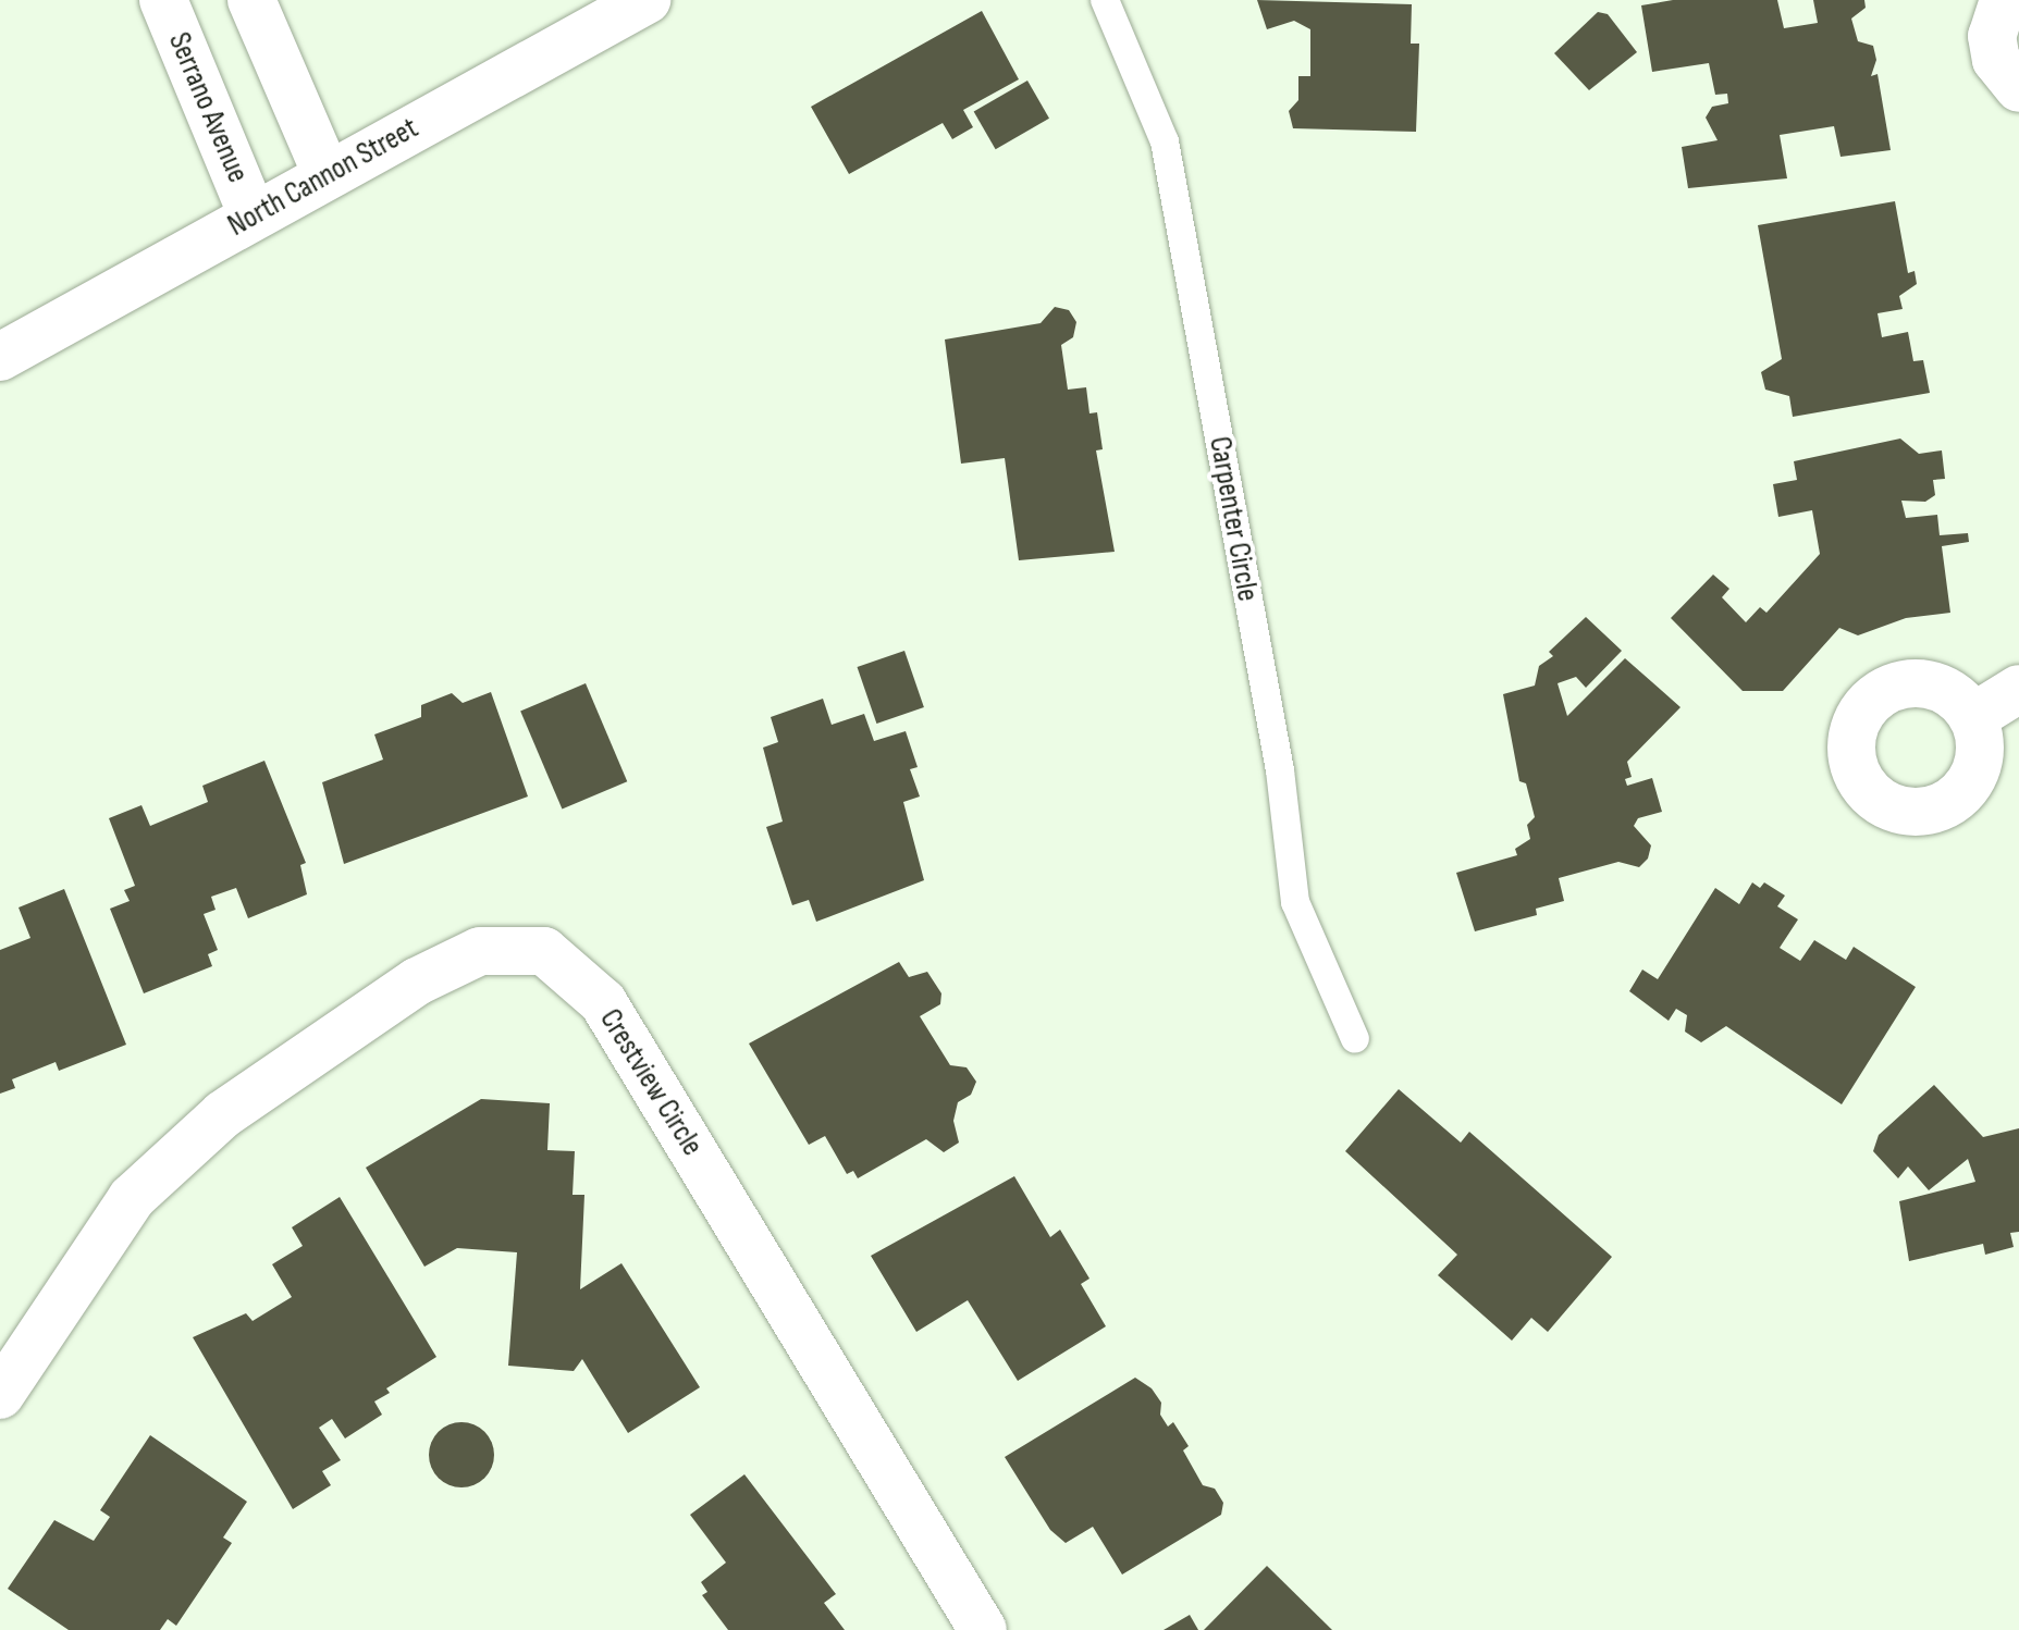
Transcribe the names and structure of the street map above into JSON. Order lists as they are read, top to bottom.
{
  "streets": {
    "street": ["Serrano Avenue", "North Cannon Street", "Crestview Circle"],
    "lane": ["Carpenter Circle"]
  },
  "crossings": [
    ["Serrano Avenue", "North Cannon Street"]
  ]
}
